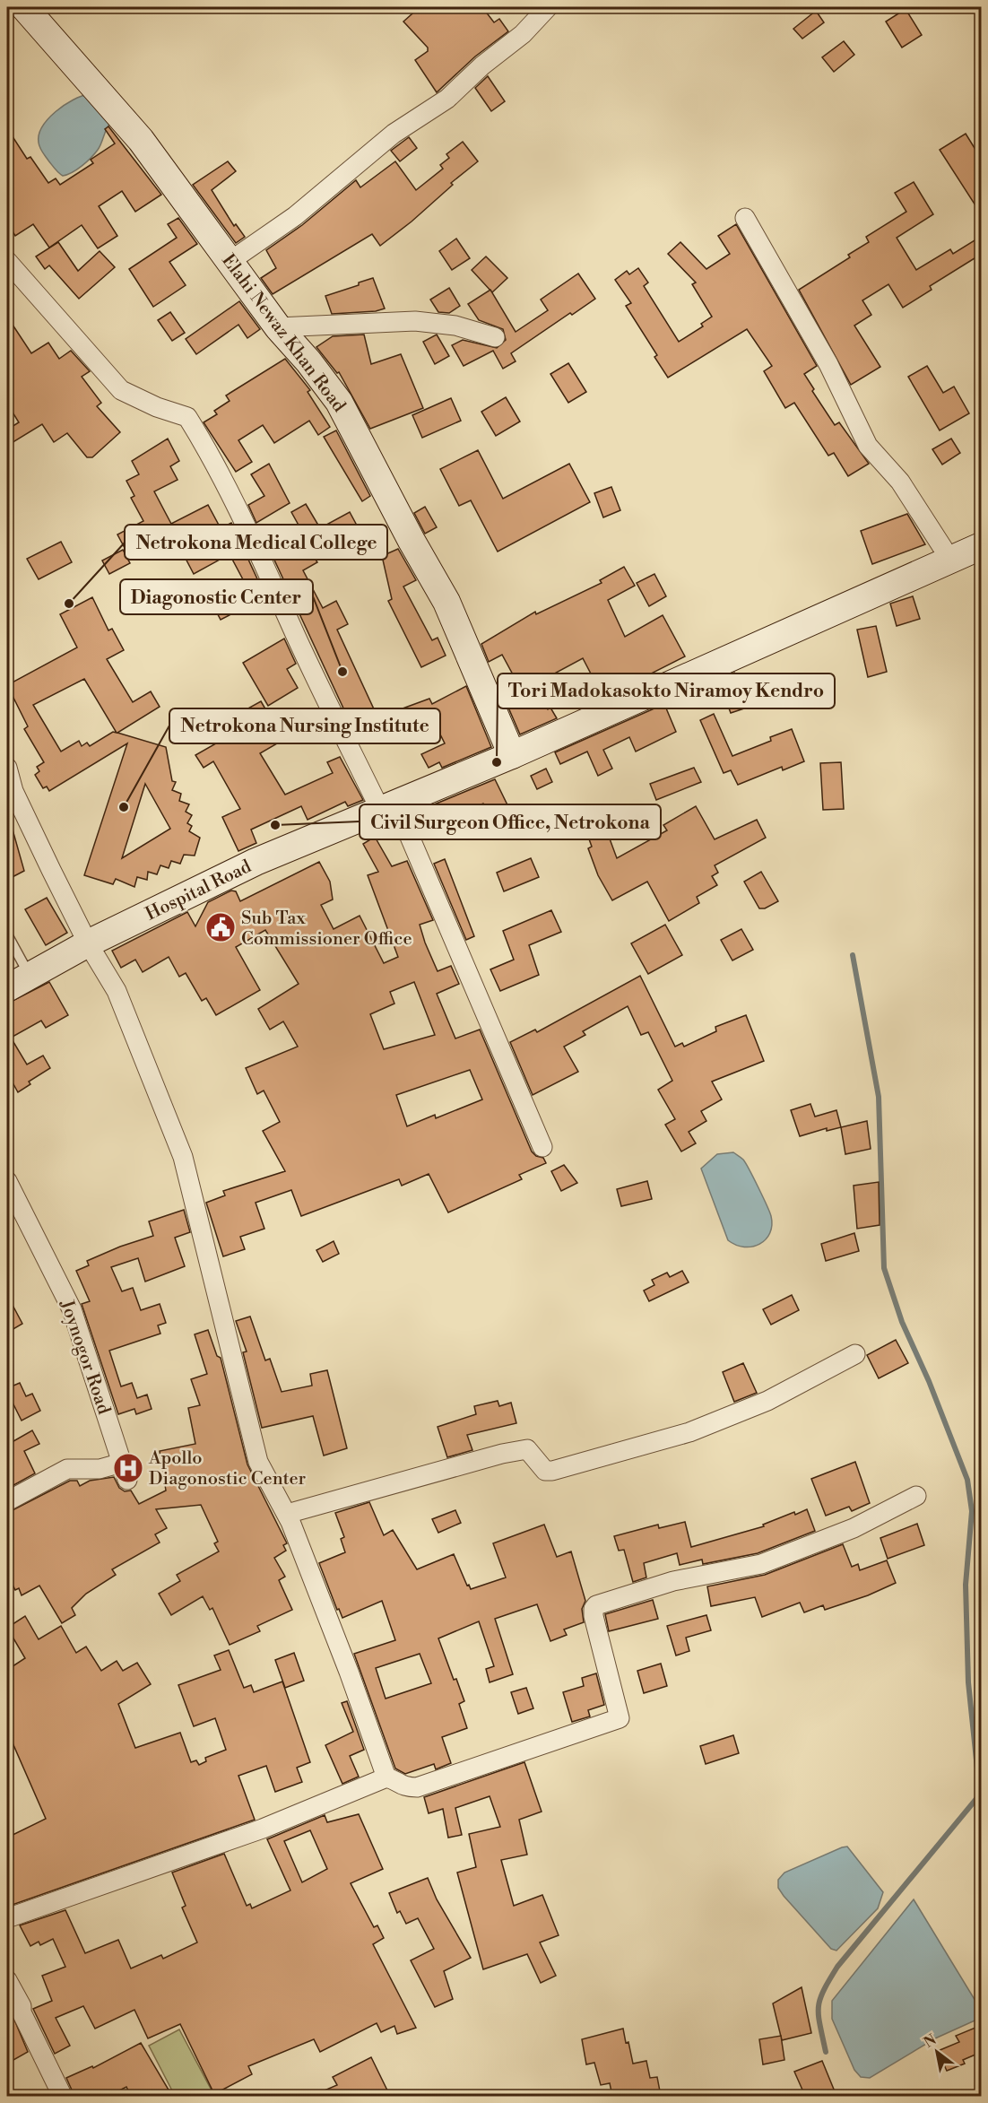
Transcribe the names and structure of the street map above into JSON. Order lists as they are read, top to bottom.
{
  "streets": {
    "street": ["Elahi Newaz Khan Road", "Hospital Road", "Joynogor Road"]
  },
  "crossings": [
    ["Elahi Newaz Khan Road", "Hospital Road"]
  ],
  "places": {
    "other": [
      "Netrokona Medical College",
      "Diagonostic Center",
      "Tori Madokasokto Niramoy Kendro",
      "Netrokona Nursing Institute",
      "Civil Surgeon Office, Netrokona"
    ],
    "public building": ["Sub Tax Commissioner Office"],
    "hospital": ["Apollo Diagonostic Center"]
  },
  "north": "top left"
}
